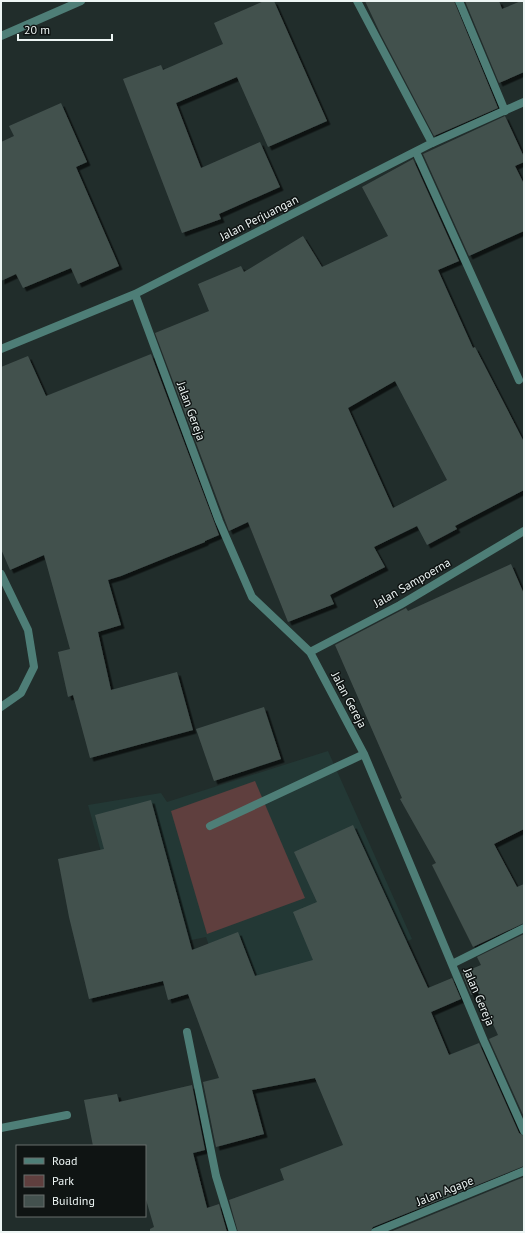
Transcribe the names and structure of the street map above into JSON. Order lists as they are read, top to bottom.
{
  "streets": {
    "street": [
      "Jalan Perjuangan",
      "Jalan Gereja",
      "Jalan Sampoerna",
      "Jalan Agape"
    ]
  },
  "crossings": [
    ["Jalan Perjuangan", "Jalan Gereja"],
    ["Jalan Gereja", "Jalan Sampoerna"]
  ],
  "legend": ["Road", "Park", "Building"],
  "scale_bar": "20 m"
}
